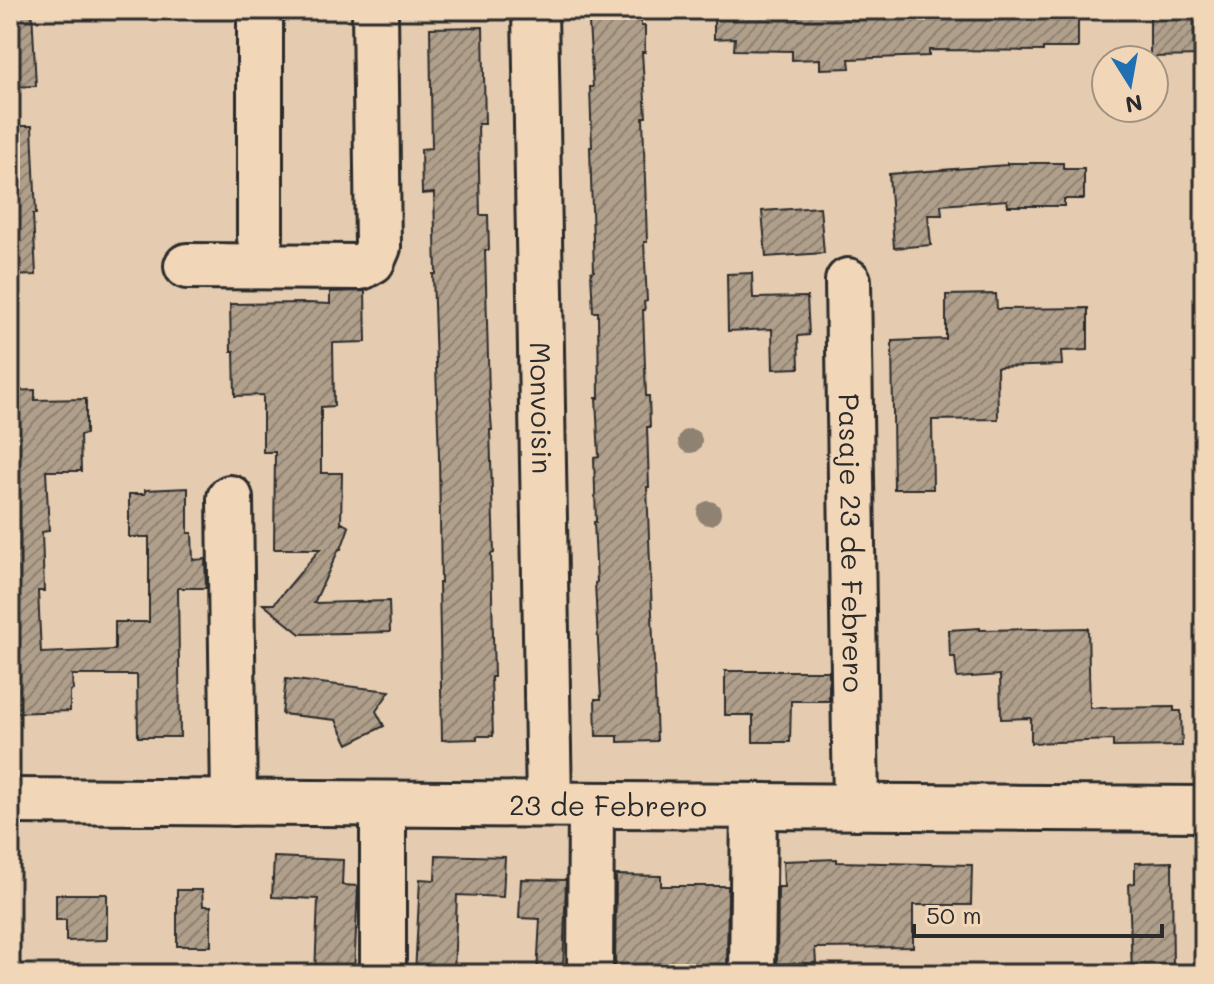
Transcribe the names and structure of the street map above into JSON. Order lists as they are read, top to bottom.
{
  "streets": {
    "street": ["Monvoisin", "Pasaje 23 de Febrero", "23 de Febrero"]
  },
  "crossings": [
    ["Monvoisin", "23 de Febrero"],
    ["Pasaje 23 de Febrero", "23 de Febrero"]
  ],
  "scale_bar": "50 m",
  "north": "bottom"
}
